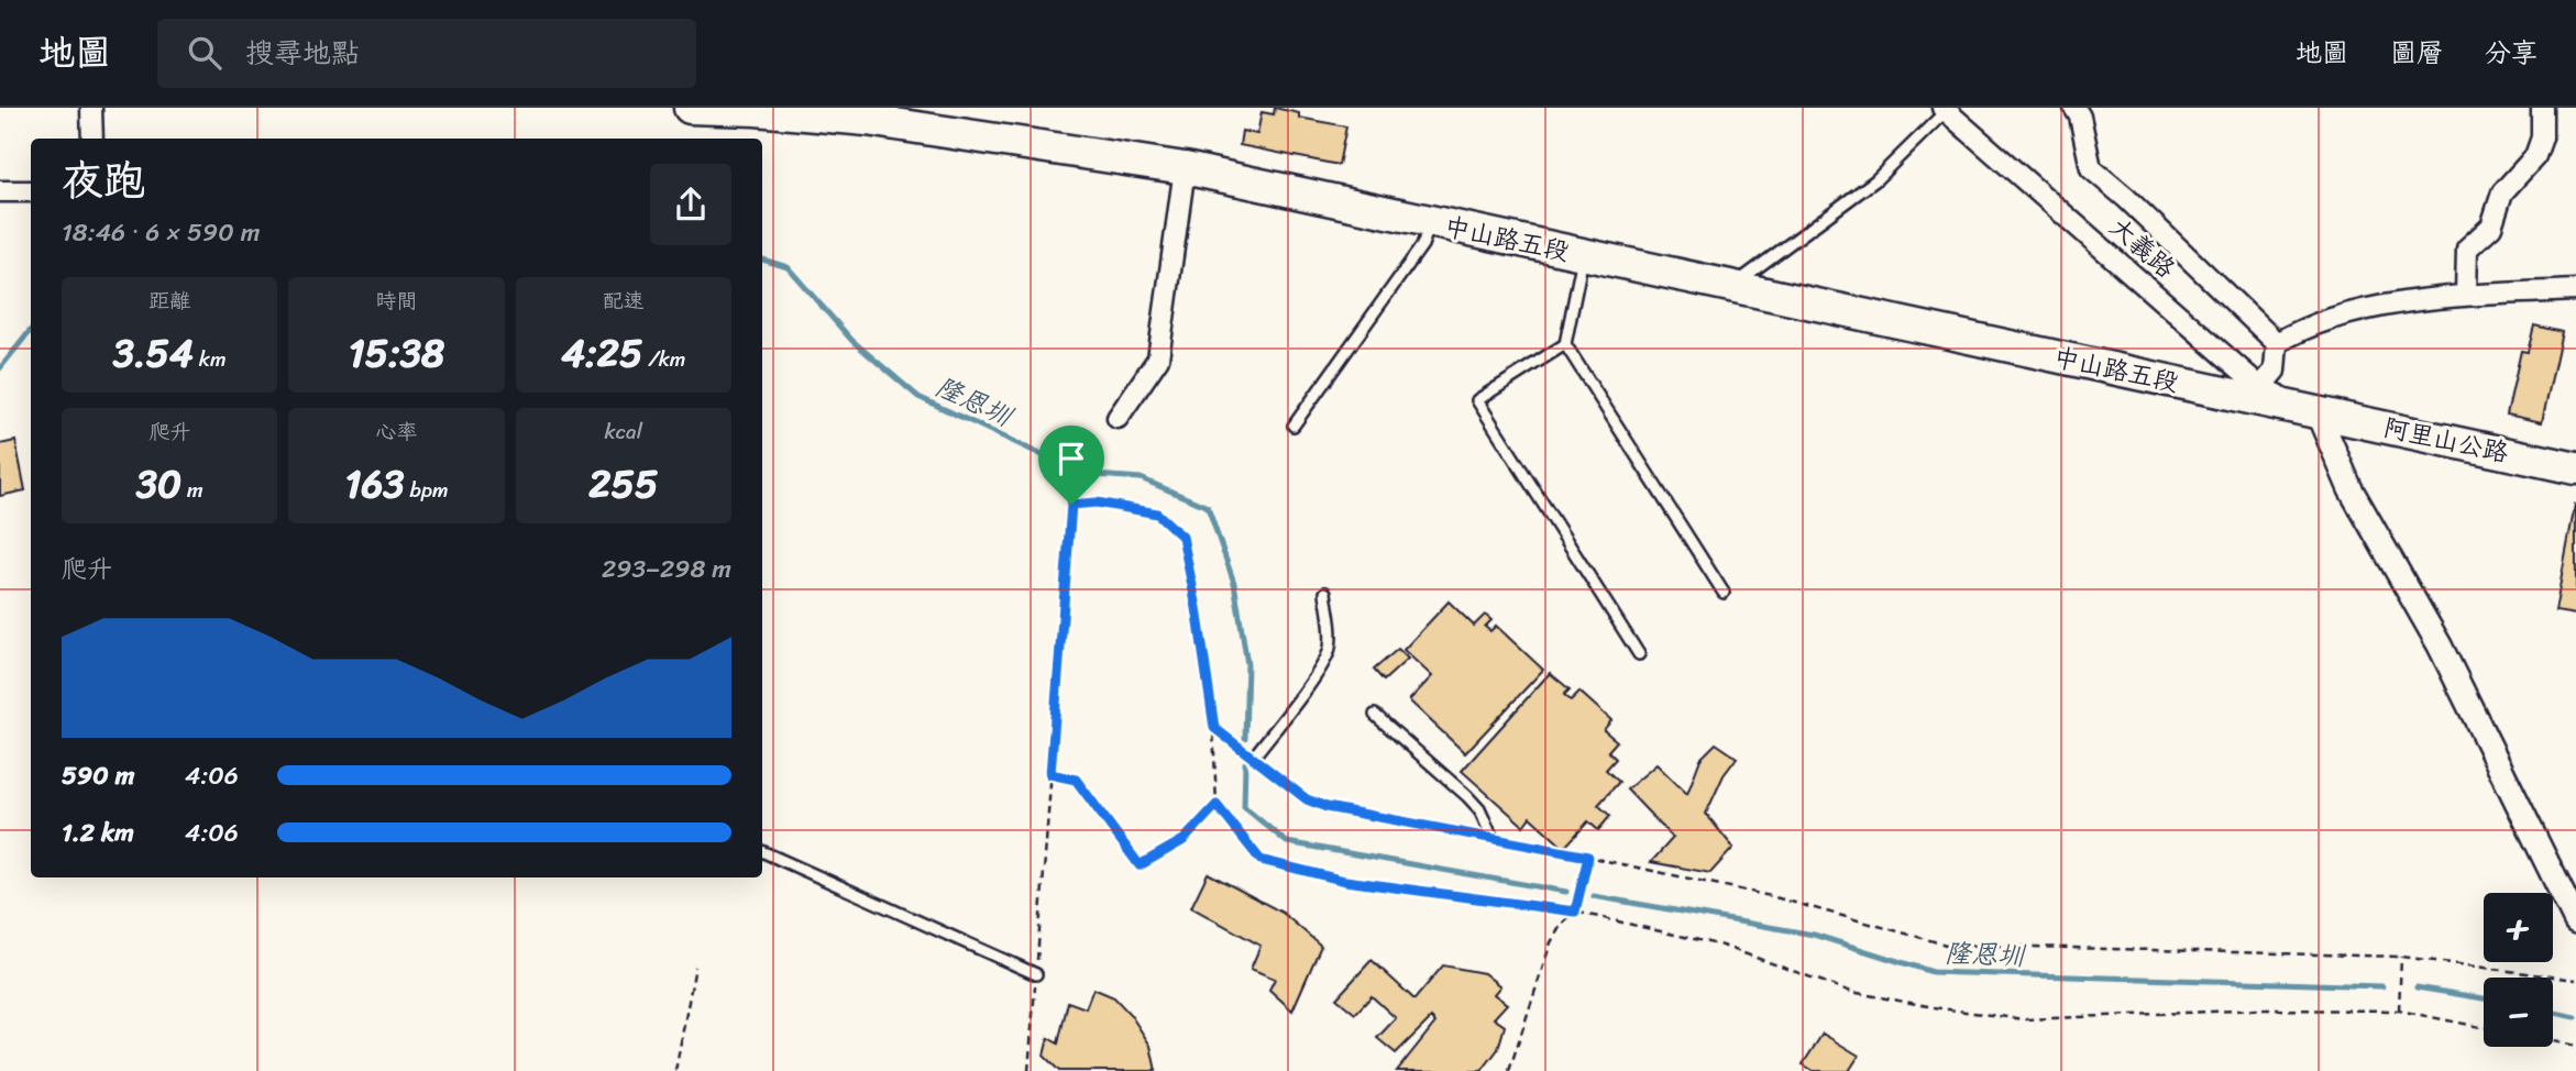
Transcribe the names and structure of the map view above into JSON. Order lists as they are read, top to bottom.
{
  "streets": {
    "main road": ["中山路五段", "阿里山公路"],
    "street": ["大義路"]
  },
  "crossings": [
    ["中山路五段", "大義路"],
    ["中山路五段", "阿里山公路"],
    ["大義路", "阿里山公路"]
  ],
  "water": ["隆恩圳"],
  "page": {
    "header": "地圖",
    "search": "搜尋地點",
    "nav": ["地圖", "圖層", "分享"],
    "heading": ["夜跑", "18:46 · 6 × 590 m"],
    "stats": [
      ["距離", "3.54 km"],
      ["時間", "15:38"],
      ["配速", "4:25 /km"],
      ["爬升", "30 m"],
      ["心率", "163 bpm"],
      ["kcal", "255"]
    ],
    "chart": ["爬升", "293–298 m"],
    "list": [
      {
        "name": "590 m",
        "note": "4:06"
      },
      {
        "name": "1.2 km",
        "note": "4:06"
      }
    ],
    "map_buttons": ["+", "−"]
  }
}
